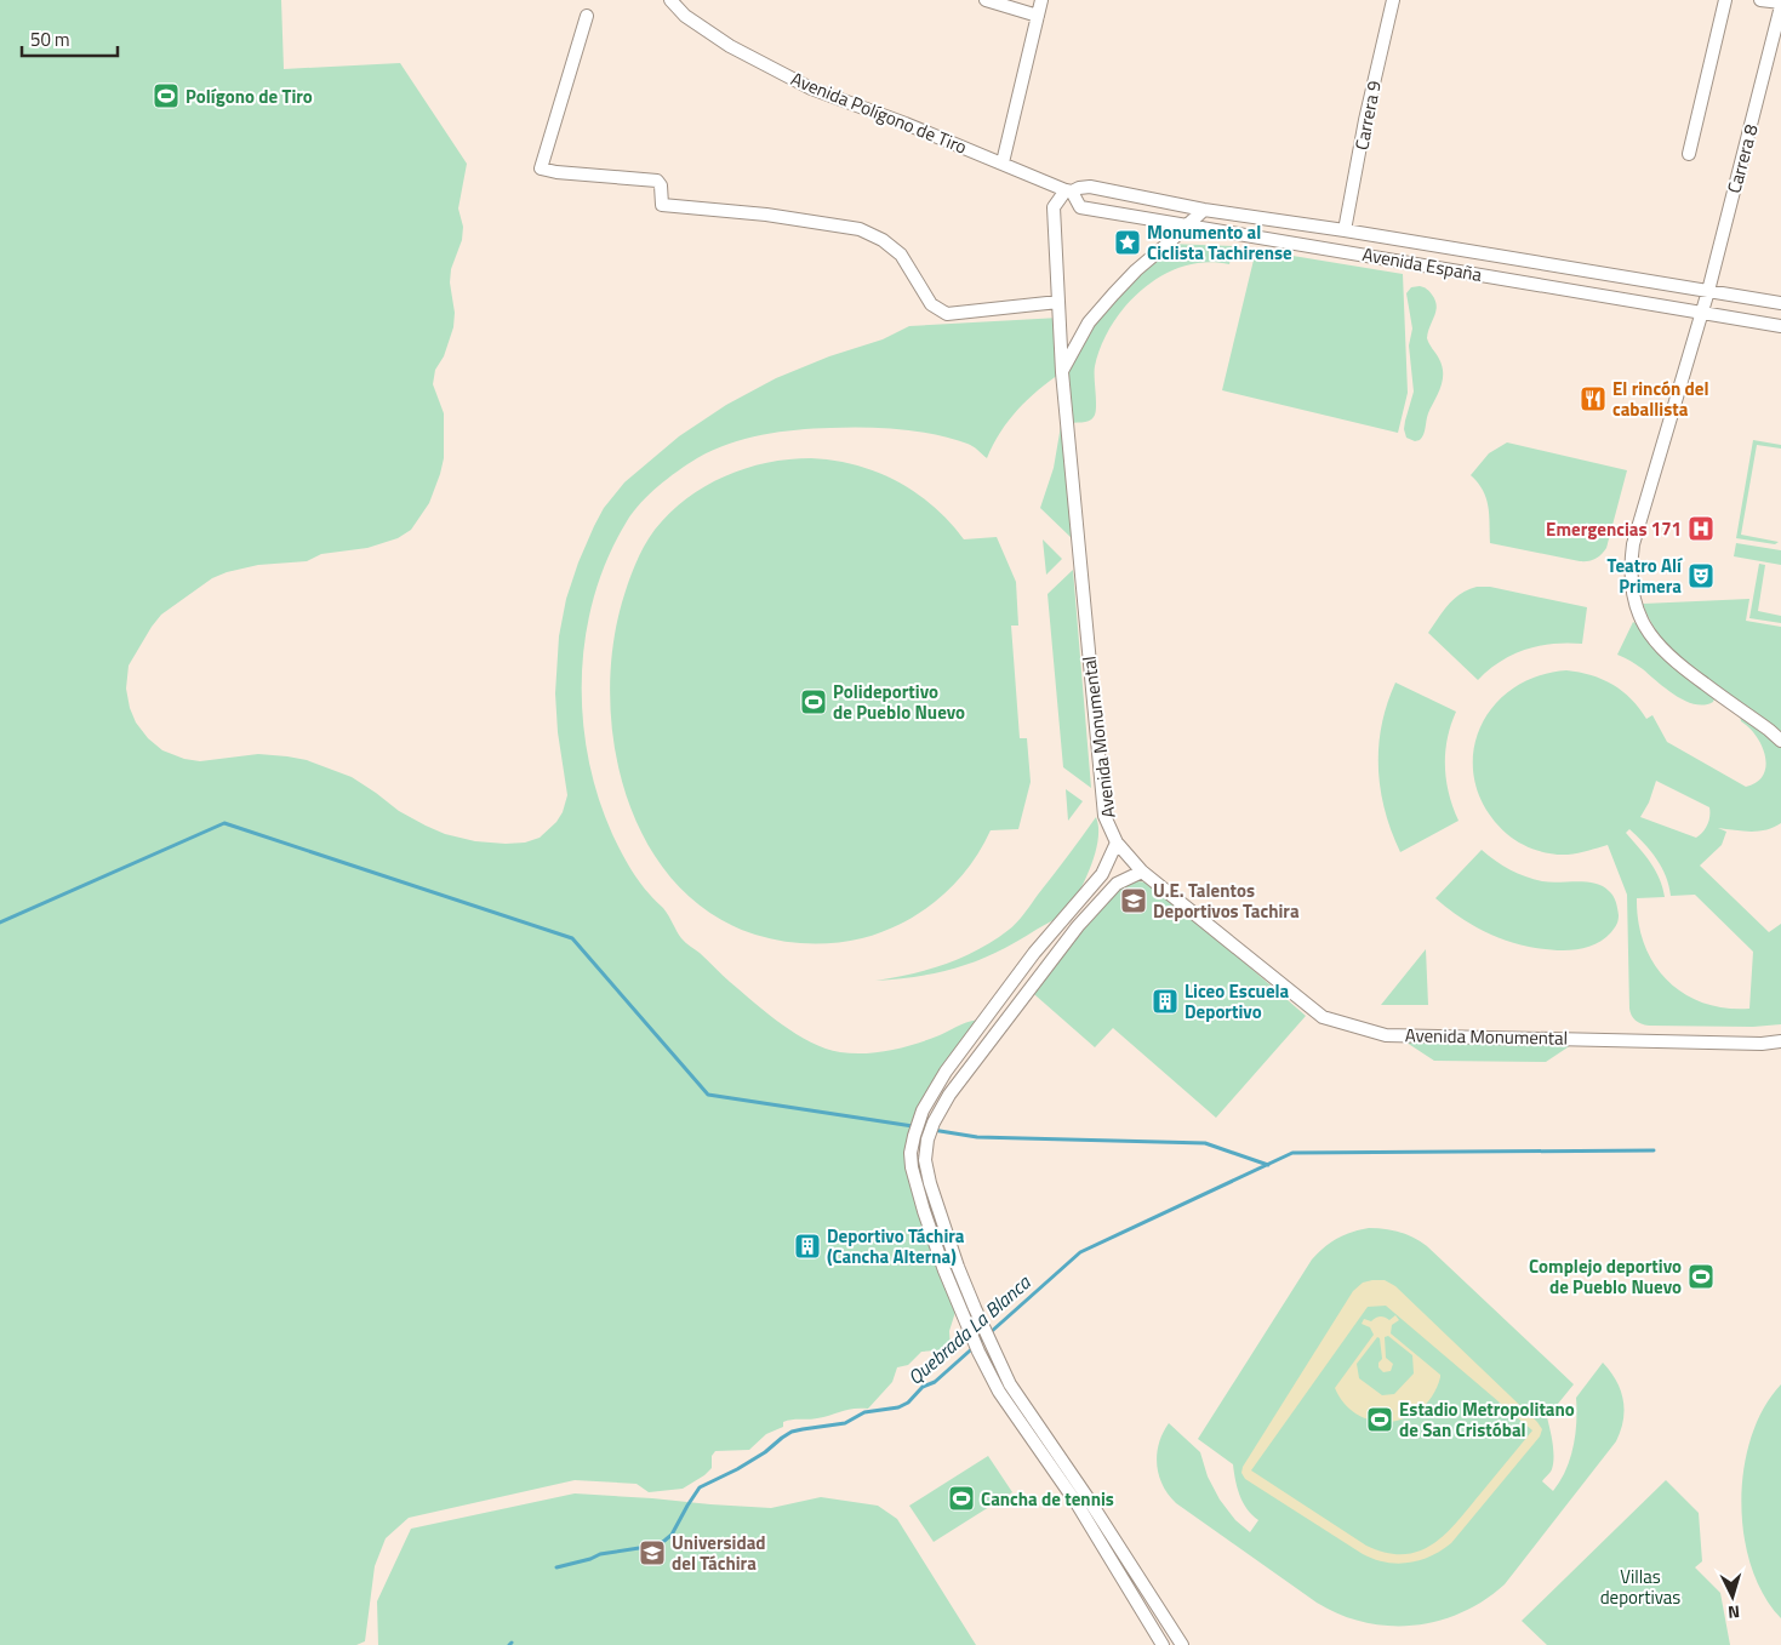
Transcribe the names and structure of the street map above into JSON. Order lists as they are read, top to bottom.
{
  "streets": {
    "street": [
      "Avenida Polígono de Tiro",
      "Carrera 9",
      "Carrera 8",
      "Avenida España",
      "Avenida Monumental"
    ]
  },
  "crossings": [
    ["Avenida Polígono de Tiro", "Avenida España"],
    ["Avenida Polígono de Tiro", "Avenida Monumental"],
    ["Carrera 9", "Avenida España"],
    ["Carrera 8", "Avenida España"],
    ["Avenida España", "Avenida Monumental"]
  ],
  "water": ["Quebrada La Blanca"],
  "parks": ["Villas deportivas"],
  "places": {
    "sports": [
      "Polígono de Tiro",
      "Polideportivo de Pueblo Nuevo",
      "Complejo deportivo de Pueblo Nuevo",
      "Estadio Metropolitano de San Cristóbal",
      "Cancha de tennis"
    ],
    "place": ["Monumento al Ciclista Tachirense"],
    "restaurant": ["El rincón del caballista"],
    "hospital": ["Emergencias 171"],
    "theatre": ["Teatro Alí Primera"],
    "school or university": ["U.E. Talentos Deportivos Tachira", "Universidad del Táchira"],
    "building": ["Liceo Escuela Deportivo", "Deportivo Táchira (Cancha Alterna)"]
  },
  "scale_bar": "50 m",
  "north": "bottom"
}
